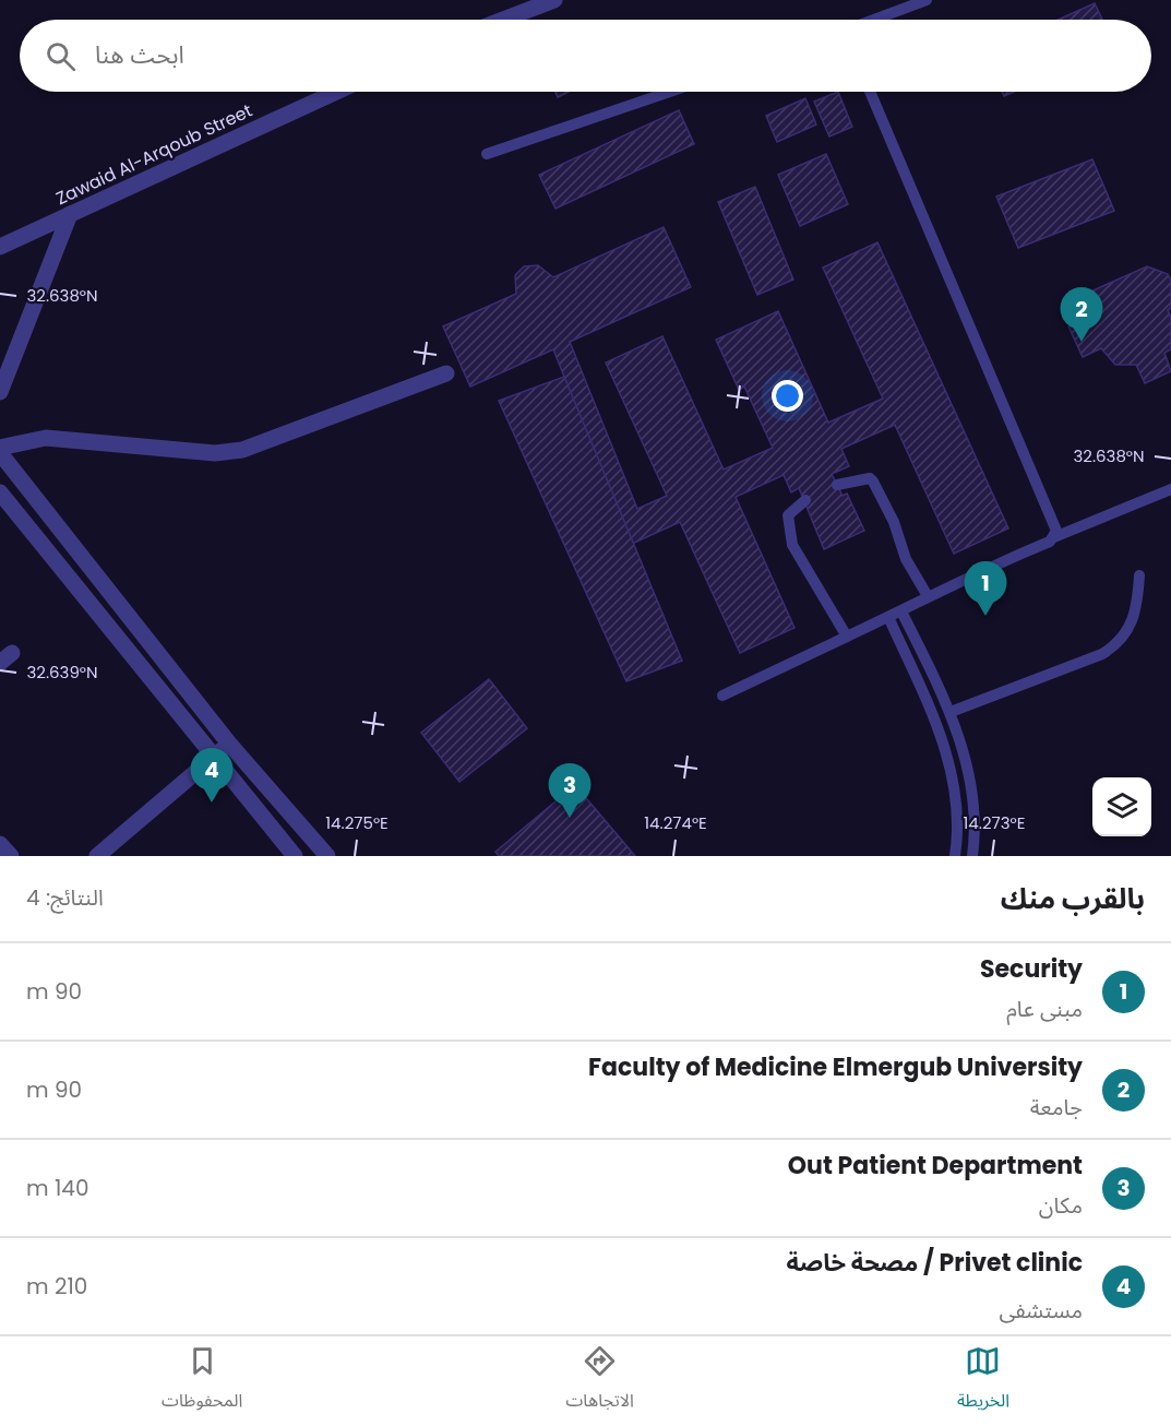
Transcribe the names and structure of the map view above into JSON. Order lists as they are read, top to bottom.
{
  "streets": {
    "street": ["Zawaid Al-Arqoub Street"]
  },
  "page": {
    "search": "ابحث هنا",
    "pins": [
      "2",
      "1",
      "4",
      "3"
    ],
    "heading": ["بالقرب منك", "النتائج: 4"],
    "list": [
      {
        "mark": "1",
        "name": "Security",
        "note": "مبنى عام",
        "value": "90 m"
      },
      {
        "mark": "2",
        "name": "Faculty of Medicine Elmergub University",
        "note": "جامعة",
        "value": "90 m"
      },
      {
        "mark": "3",
        "name": "Out Patient Department",
        "note": "مكان",
        "value": "140 m"
      },
      {
        "mark": "4",
        "name": "Privet clinic / مصحة خاصة",
        "note": "مستشفى",
        "value": "210 m"
      }
    ],
    "nav": ["الخريطة", "الاتجاهات", "المحفوظات"]
  },
  "coordinates": [
    "32.638°N",
    "32.639°N",
    "14.275°E",
    "14.274°E",
    "14.273°E"
  ]
}
